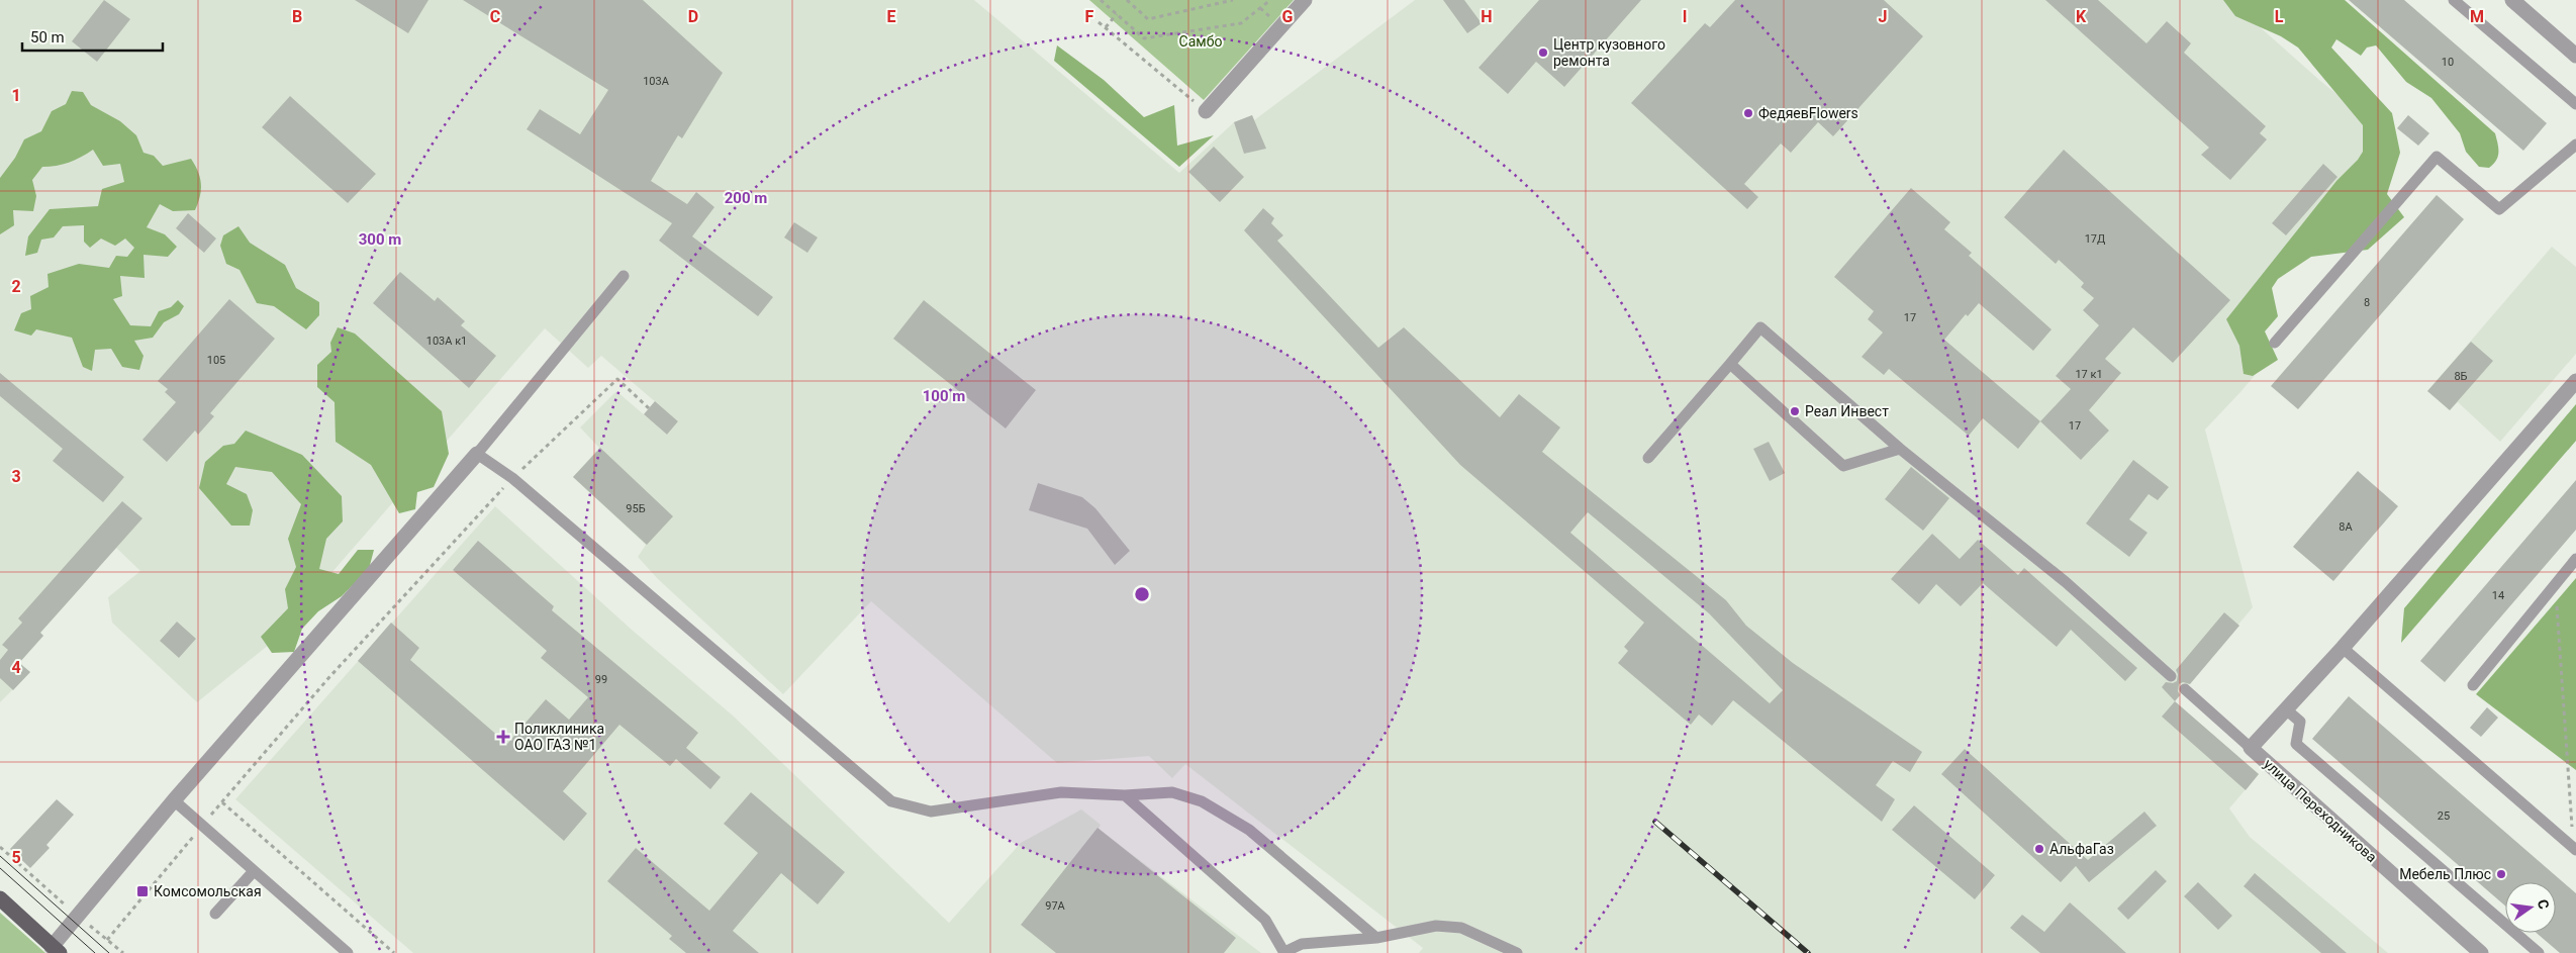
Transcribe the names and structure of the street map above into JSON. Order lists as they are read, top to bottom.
{
  "streets": {
    "street": ["улица Переходникова"]
  },
  "parks": ["Самбо"],
  "places": {
    "other": [
      "Центр кузовного ремонта",
      "ФедяевFlowers",
      "Реал Инвест",
      "АльфаГаз",
      "Мебель Плюс"
    ],
    "health": ["Поликлиника ОАО ГАЗ №1"],
    "transit": ["Комсомольская"]
  },
  "house_numbers": [
    "10",
    "103А",
    "17Д",
    "8",
    "17",
    "103А к1",
    "105",
    "17 к1",
    "8Б",
    "17",
    "95Б",
    "8А",
    "14",
    "99",
    "25",
    "97А"
  ],
  "scale_bar": "50 m",
  "north": "right",
  "grid": {
    "columns": [
      "B",
      "C",
      "D",
      "E",
      "F",
      "G",
      "H",
      "I",
      "J",
      "K",
      "L",
      "M"
    ],
    "rows": [
      "1",
      "2",
      "3",
      "4",
      "5"
    ]
  },
  "rings": ["200 m", "300 m", "100 m"]
}
